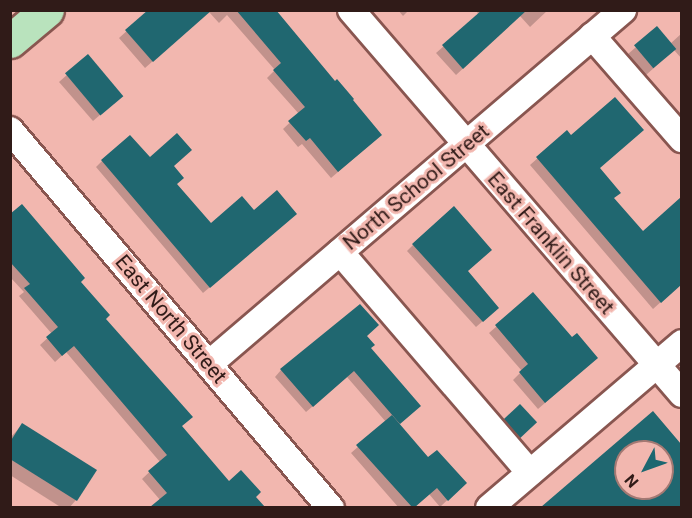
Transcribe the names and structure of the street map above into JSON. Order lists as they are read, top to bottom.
{
  "streets": {
    "street": ["North School Street", "East Franklin Street", "East North Street"]
  },
  "crossings": [
    ["North School Street", "East Franklin Street"],
    ["North School Street", "East North Street"]
  ],
  "north": "bottom left"
}
